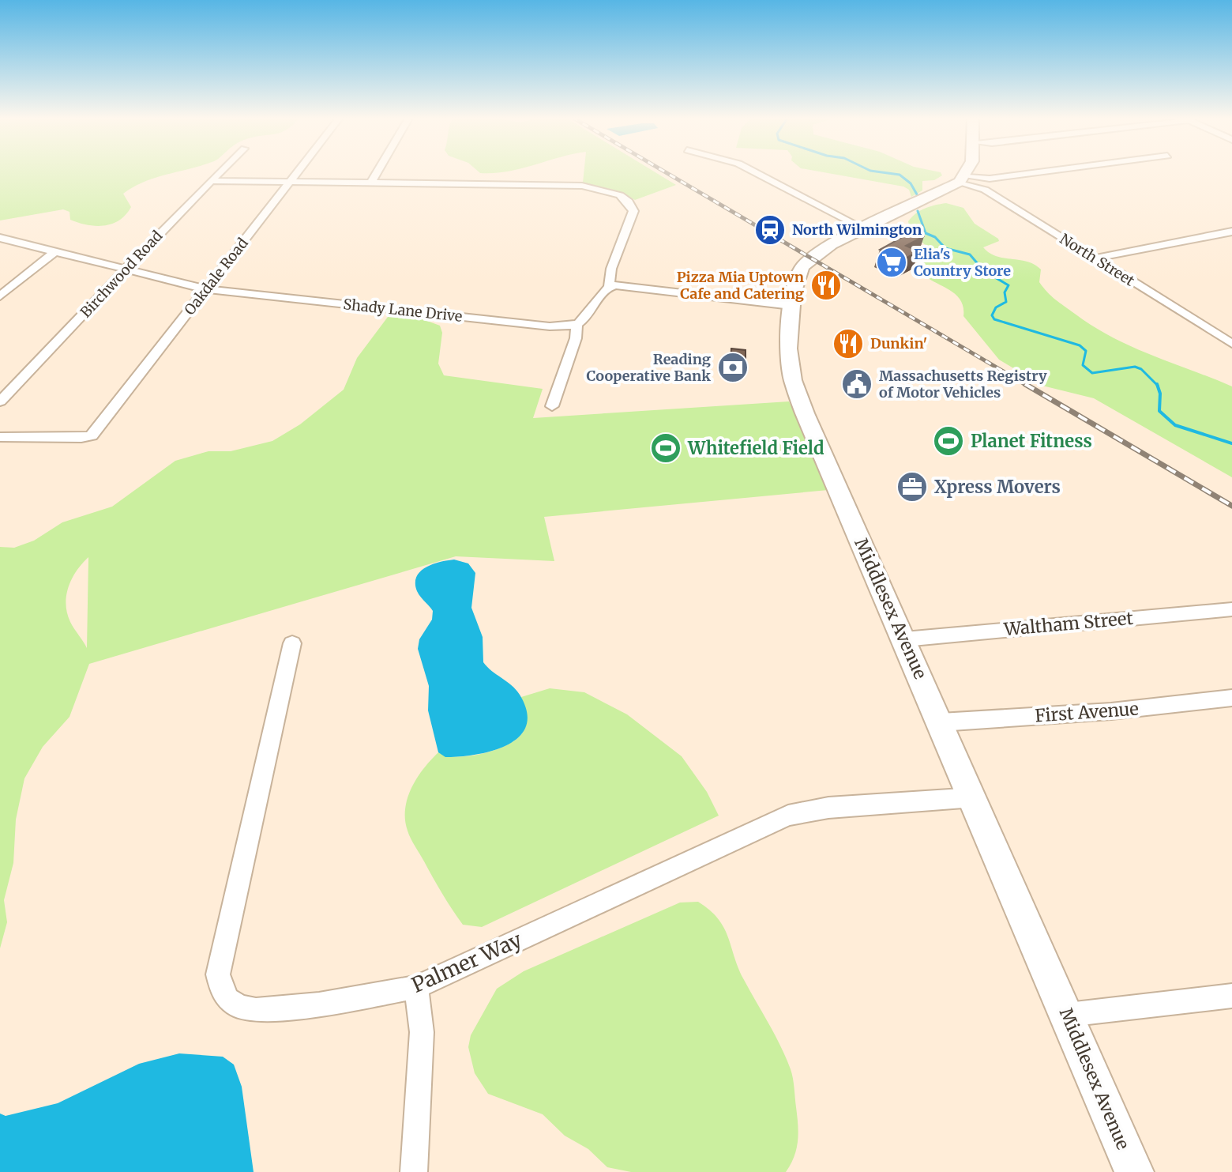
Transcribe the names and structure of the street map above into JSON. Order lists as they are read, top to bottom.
{
  "streets": {
    "main road": ["Middlesex Avenue"],
    "street": [
      "North Street",
      "Birchwood Road",
      "Oakdale Road",
      "Shady Lane Drive",
      "Waltham Street",
      "First Avenue",
      "Palmer Way"
    ]
  },
  "crossings": [
    ["North Street", "Middlesex Avenue"],
    ["Birchwood Road", "Shady Lane Drive"],
    ["Oakdale Road", "Shady Lane Drive"],
    ["Middlesex Avenue", "Waltham Street"],
    ["Middlesex Avenue", "First Avenue"],
    ["Middlesex Avenue", "Palmer Way"]
  ],
  "places": {
    "station": ["North Wilmington"],
    "supermarket": ["Elia's Country Store"],
    "restaurant": ["Pizza Mia Uptown Cafe and Catering", "Dunkin'"],
    "bank": ["Reading Cooperative Bank"],
    "public building": ["Massachusetts Registry of Motor Vehicles"],
    "sports": ["Planet Fitness", "Whitefield Field"],
    "office": ["Xpress Movers"]
  }
}
